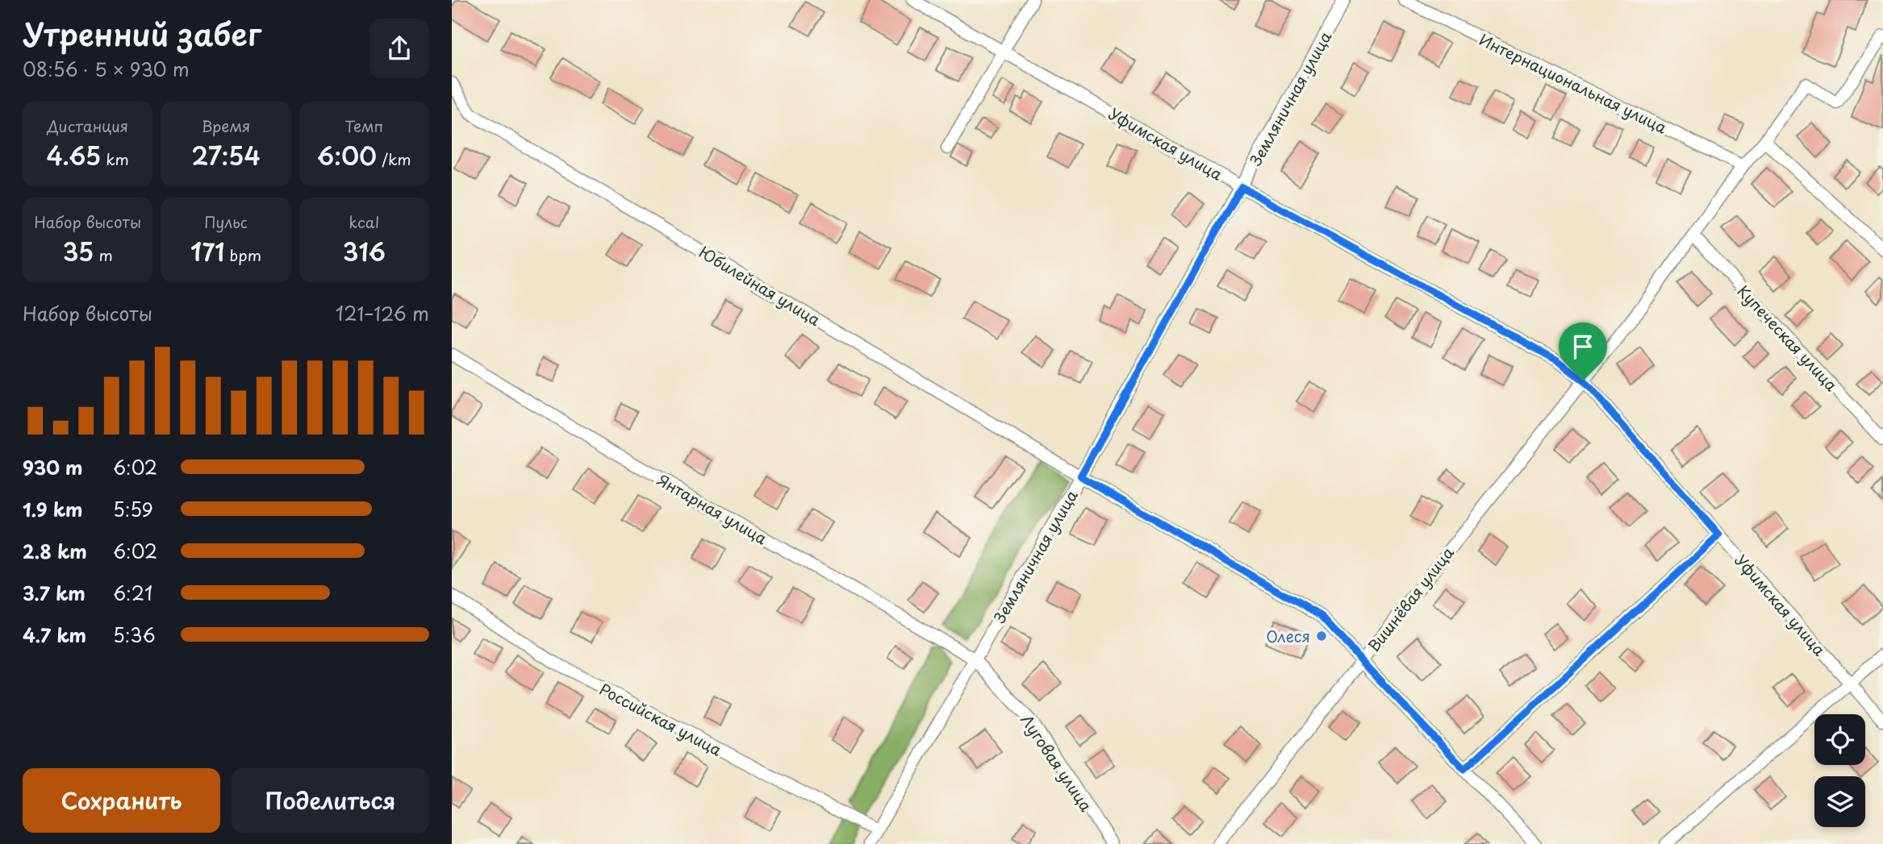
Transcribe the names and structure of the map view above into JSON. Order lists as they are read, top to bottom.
{
  "streets": {
    "street": [
      "Интернациональная улица",
      "Земляничная улица",
      "Уфимская улица",
      "Юбилейная улица",
      "Купеческая улица",
      "Янтарная улица",
      "Вишнёвая улица",
      "Российская улица",
      "Луговая улица"
    ]
  },
  "crossings": [
    ["Интернациональная улица", "Вишнёвая улица"],
    ["Земляничная улица", "Уфимская улица"],
    ["Земляничная улица", "Юбилейная улица"],
    ["Земляничная улица", "Янтарная улица"],
    ["Земляничная улица", "Российская улица"],
    ["Земляничная улица", "Луговая улица"],
    ["Уфимская улица", "Вишнёвая улица"],
    ["Юбилейная улица", "Вишнёвая улица"],
    ["Купеческая улица", "Вишнёвая улица"],
    ["Янтарная улица", "Луговая улица"]
  ],
  "places": ["Олеся"],
  "page": {
    "heading": ["Утренний забег", "08:56 · 5 × 930 m"],
    "stats": [
      ["Дистанция", "4.65 km"],
      ["Время", "27:54"],
      ["Темп", "6:00 /km"],
      ["Набор высоты", "35 m"],
      ["Пульс", "171 bpm"],
      ["kcal", "316"]
    ],
    "chart": ["Набор высоты", "121–126 m"],
    "list": [
      {
        "name": "930 m",
        "note": "6:02"
      },
      {
        "name": "1.9 km",
        "note": "5:59"
      },
      {
        "name": "2.8 km",
        "note": "6:02"
      },
      {
        "name": "3.7 km",
        "note": "6:21"
      },
      {
        "name": "4.7 km",
        "note": "5:36"
      }
    ],
    "buttons": ["Сохранить", "Поделиться"]
  }
}
